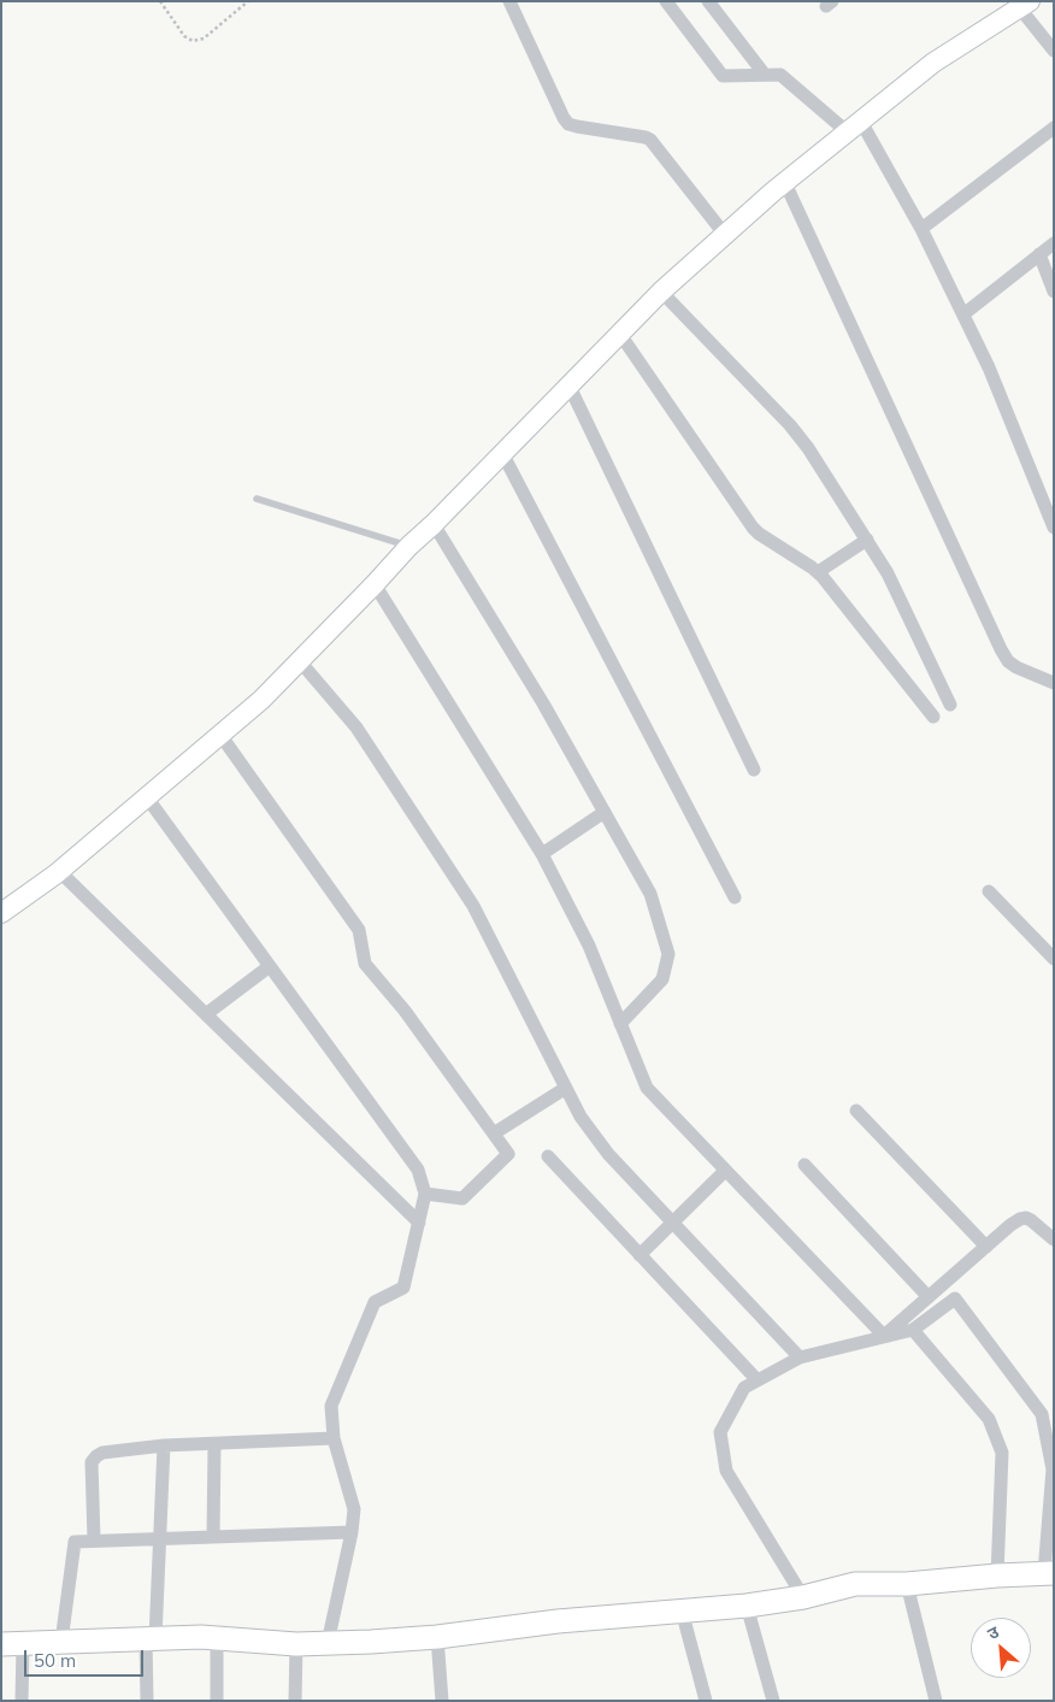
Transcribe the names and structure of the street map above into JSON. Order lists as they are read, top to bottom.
{
  "scale_bar": "50 m",
  "north": "top left"
}
